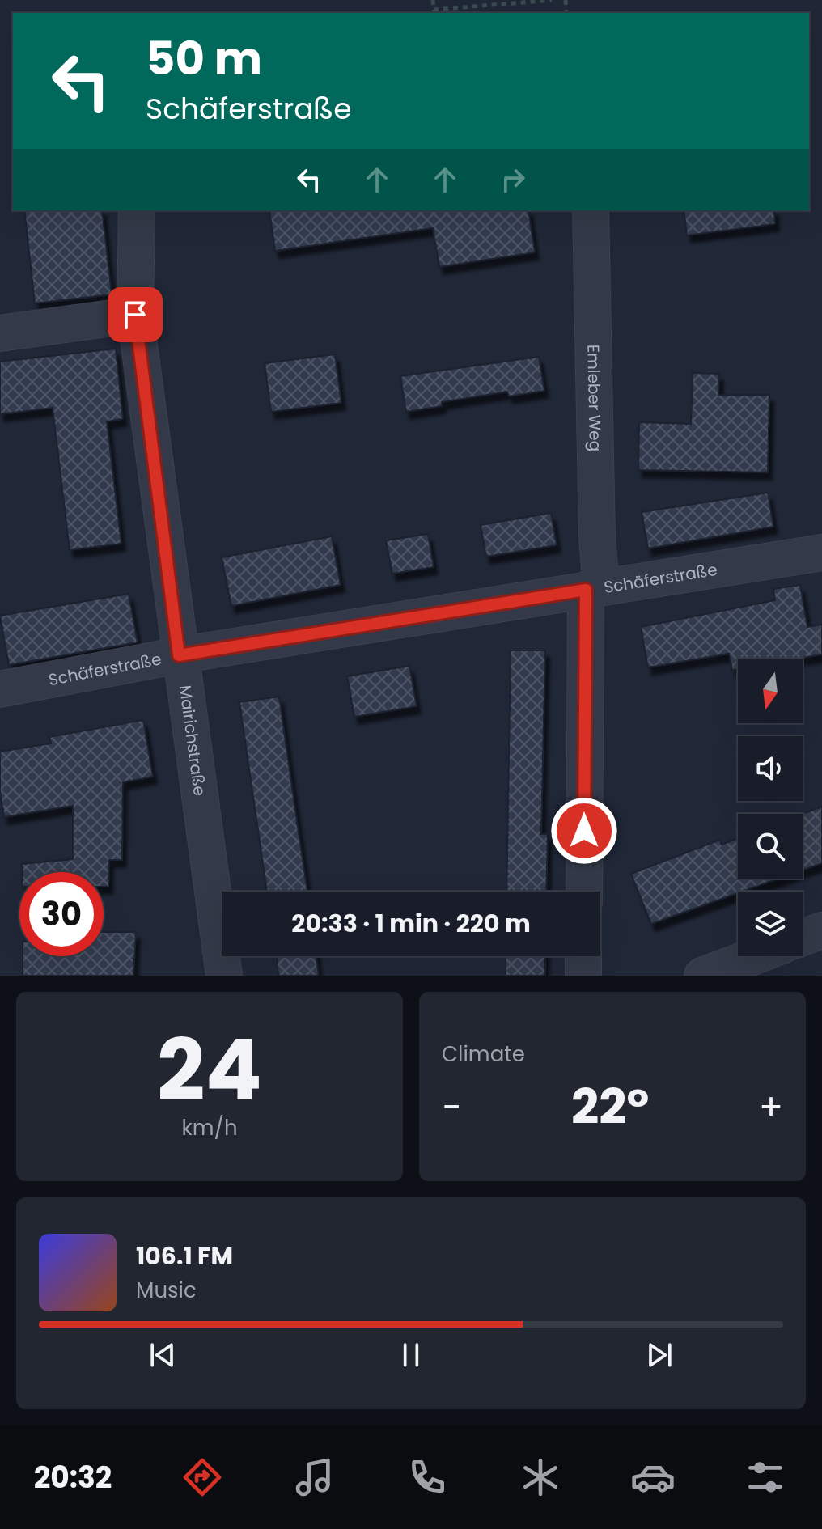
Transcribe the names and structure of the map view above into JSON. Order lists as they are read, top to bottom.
{
  "streets": {
    "street": ["Emleber Weg", "Schäferstraße", "Mairichstraße"]
  },
  "crossings": [
    ["Emleber Weg", "Schäferstraße"],
    ["Schäferstraße", "Mairichstraße"]
  ],
  "north": "bottom",
  "page": {
    "turn": ["50 m", "Schäferstraße"],
    "limit": "30",
    "trip": "20:33 · 1 min · 220 m",
    "tile": [
      ["24", "km/h"],
      "Climate"
    ],
    "heat": ["−", "22°", "+"],
    "song": ["106.1 FM", "Music"],
    "tabs": "20:32"
  }
}
